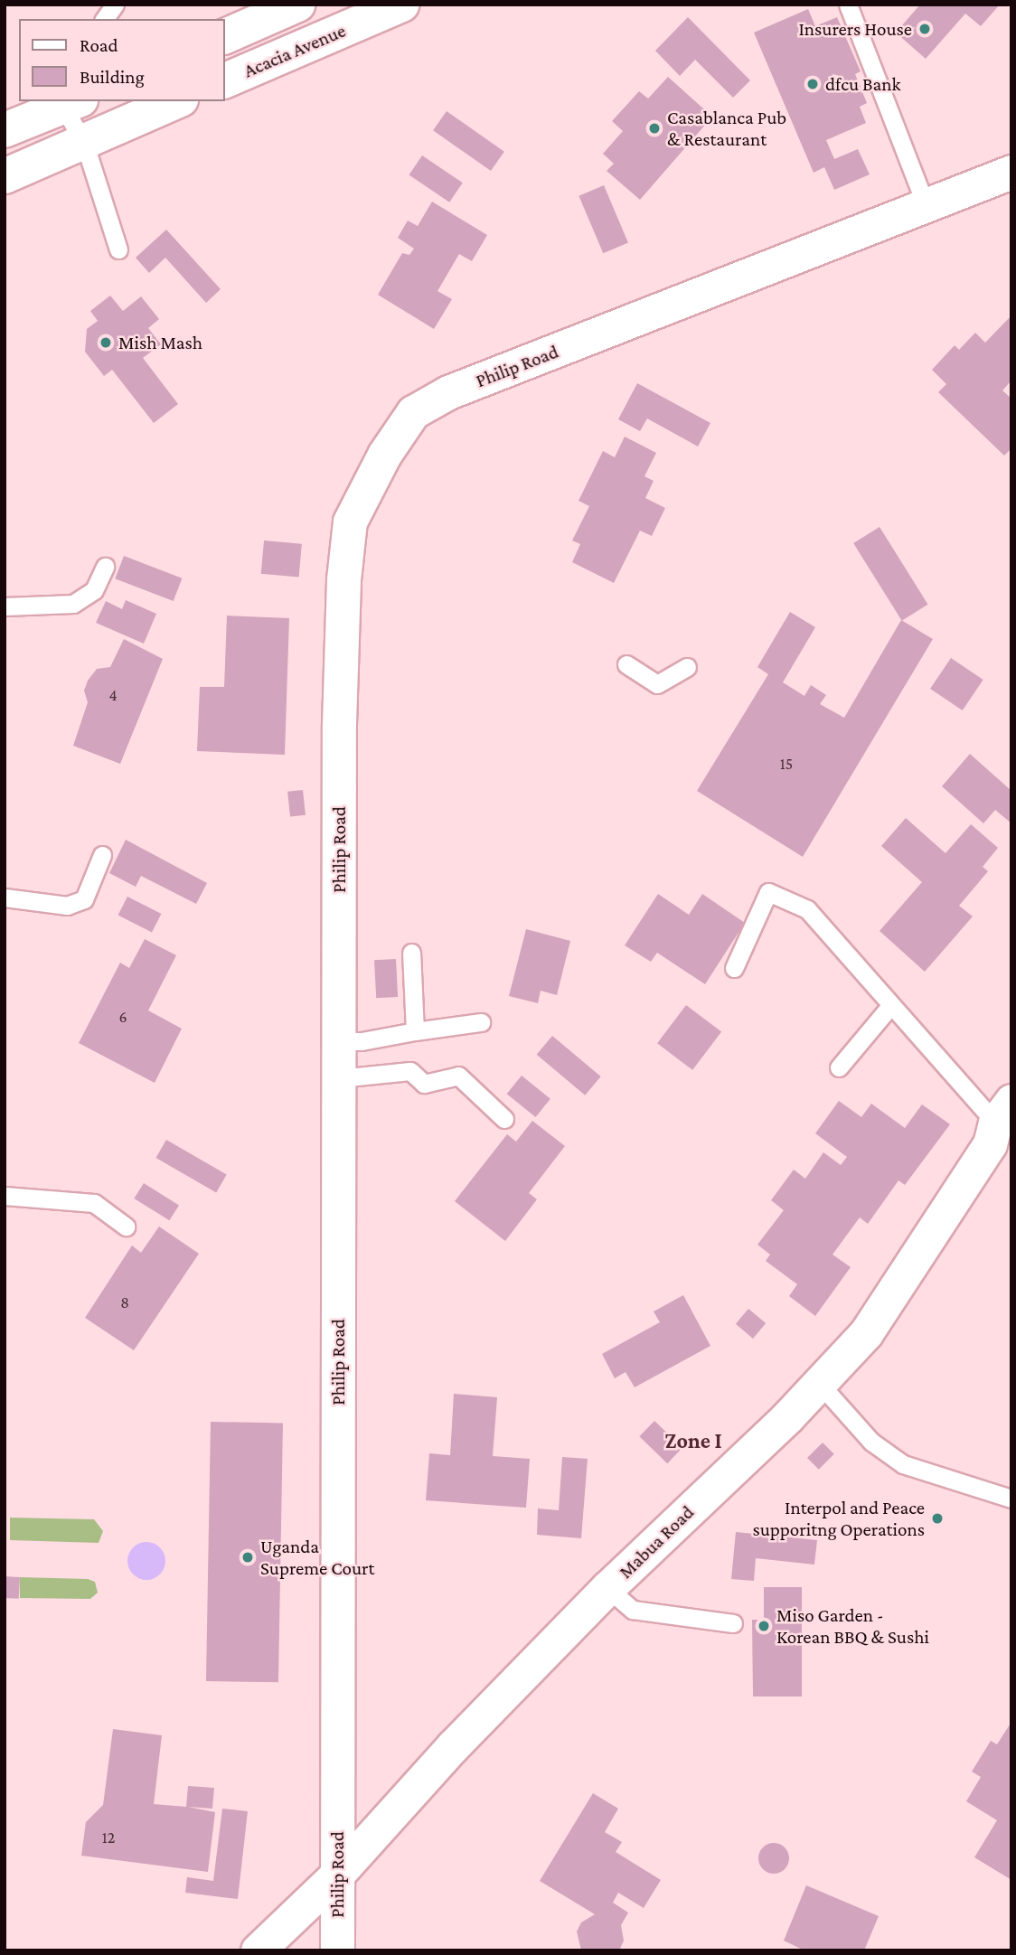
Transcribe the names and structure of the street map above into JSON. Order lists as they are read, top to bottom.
{
  "streets": {
    "main road": ["Acacia Avenue"],
    "street": ["Philip Road", "Mabua Road"]
  },
  "crossings": [
    ["Philip Road", "Mabua Road"]
  ],
  "districts": ["Zone I"],
  "places": [
    "Insurers House",
    "dfcu Bank",
    "Casablanca Pub & Restaurant",
    "Mish Mash",
    "Interpol and Peace supporitng Operations",
    "Uganda Supreme Court",
    "Miso Garden - Korean BBQ & Sushi"
  ],
  "house_numbers": [
    "4",
    "15",
    "6",
    "8",
    "12"
  ],
  "legend": ["Road", "Building"]
}
